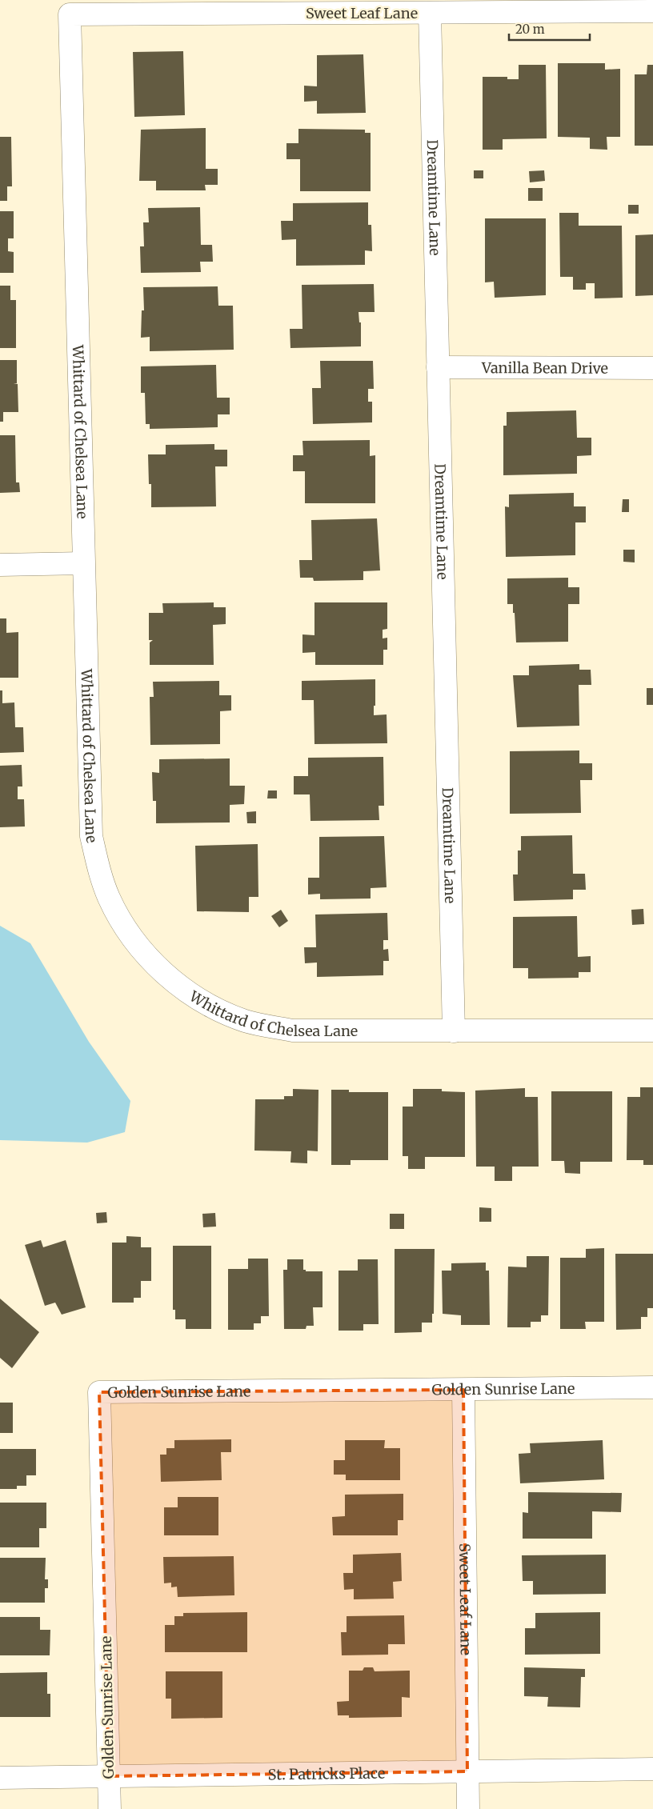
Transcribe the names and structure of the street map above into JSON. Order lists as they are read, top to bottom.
{
  "streets": {
    "street": [
      "Sweet Leaf Lane",
      "Dreamtime Lane",
      "Vanilla Bean Drive",
      "Whittard of Chelsea Lane",
      "Golden Sunrise Lane",
      "St. Patricks Place"
    ]
  },
  "crossings": [
    ["Sweet Leaf Lane", "Dreamtime Lane"],
    ["Sweet Leaf Lane", "Whittard of Chelsea Lane"],
    ["Sweet Leaf Lane", "Golden Sunrise Lane"],
    ["Sweet Leaf Lane", "St. Patricks Place"],
    ["Dreamtime Lane", "Vanilla Bean Drive"],
    ["Dreamtime Lane", "Whittard of Chelsea Lane"],
    ["Golden Sunrise Lane", "St. Patricks Place"]
  ],
  "scale_bar": "20 m"
}
